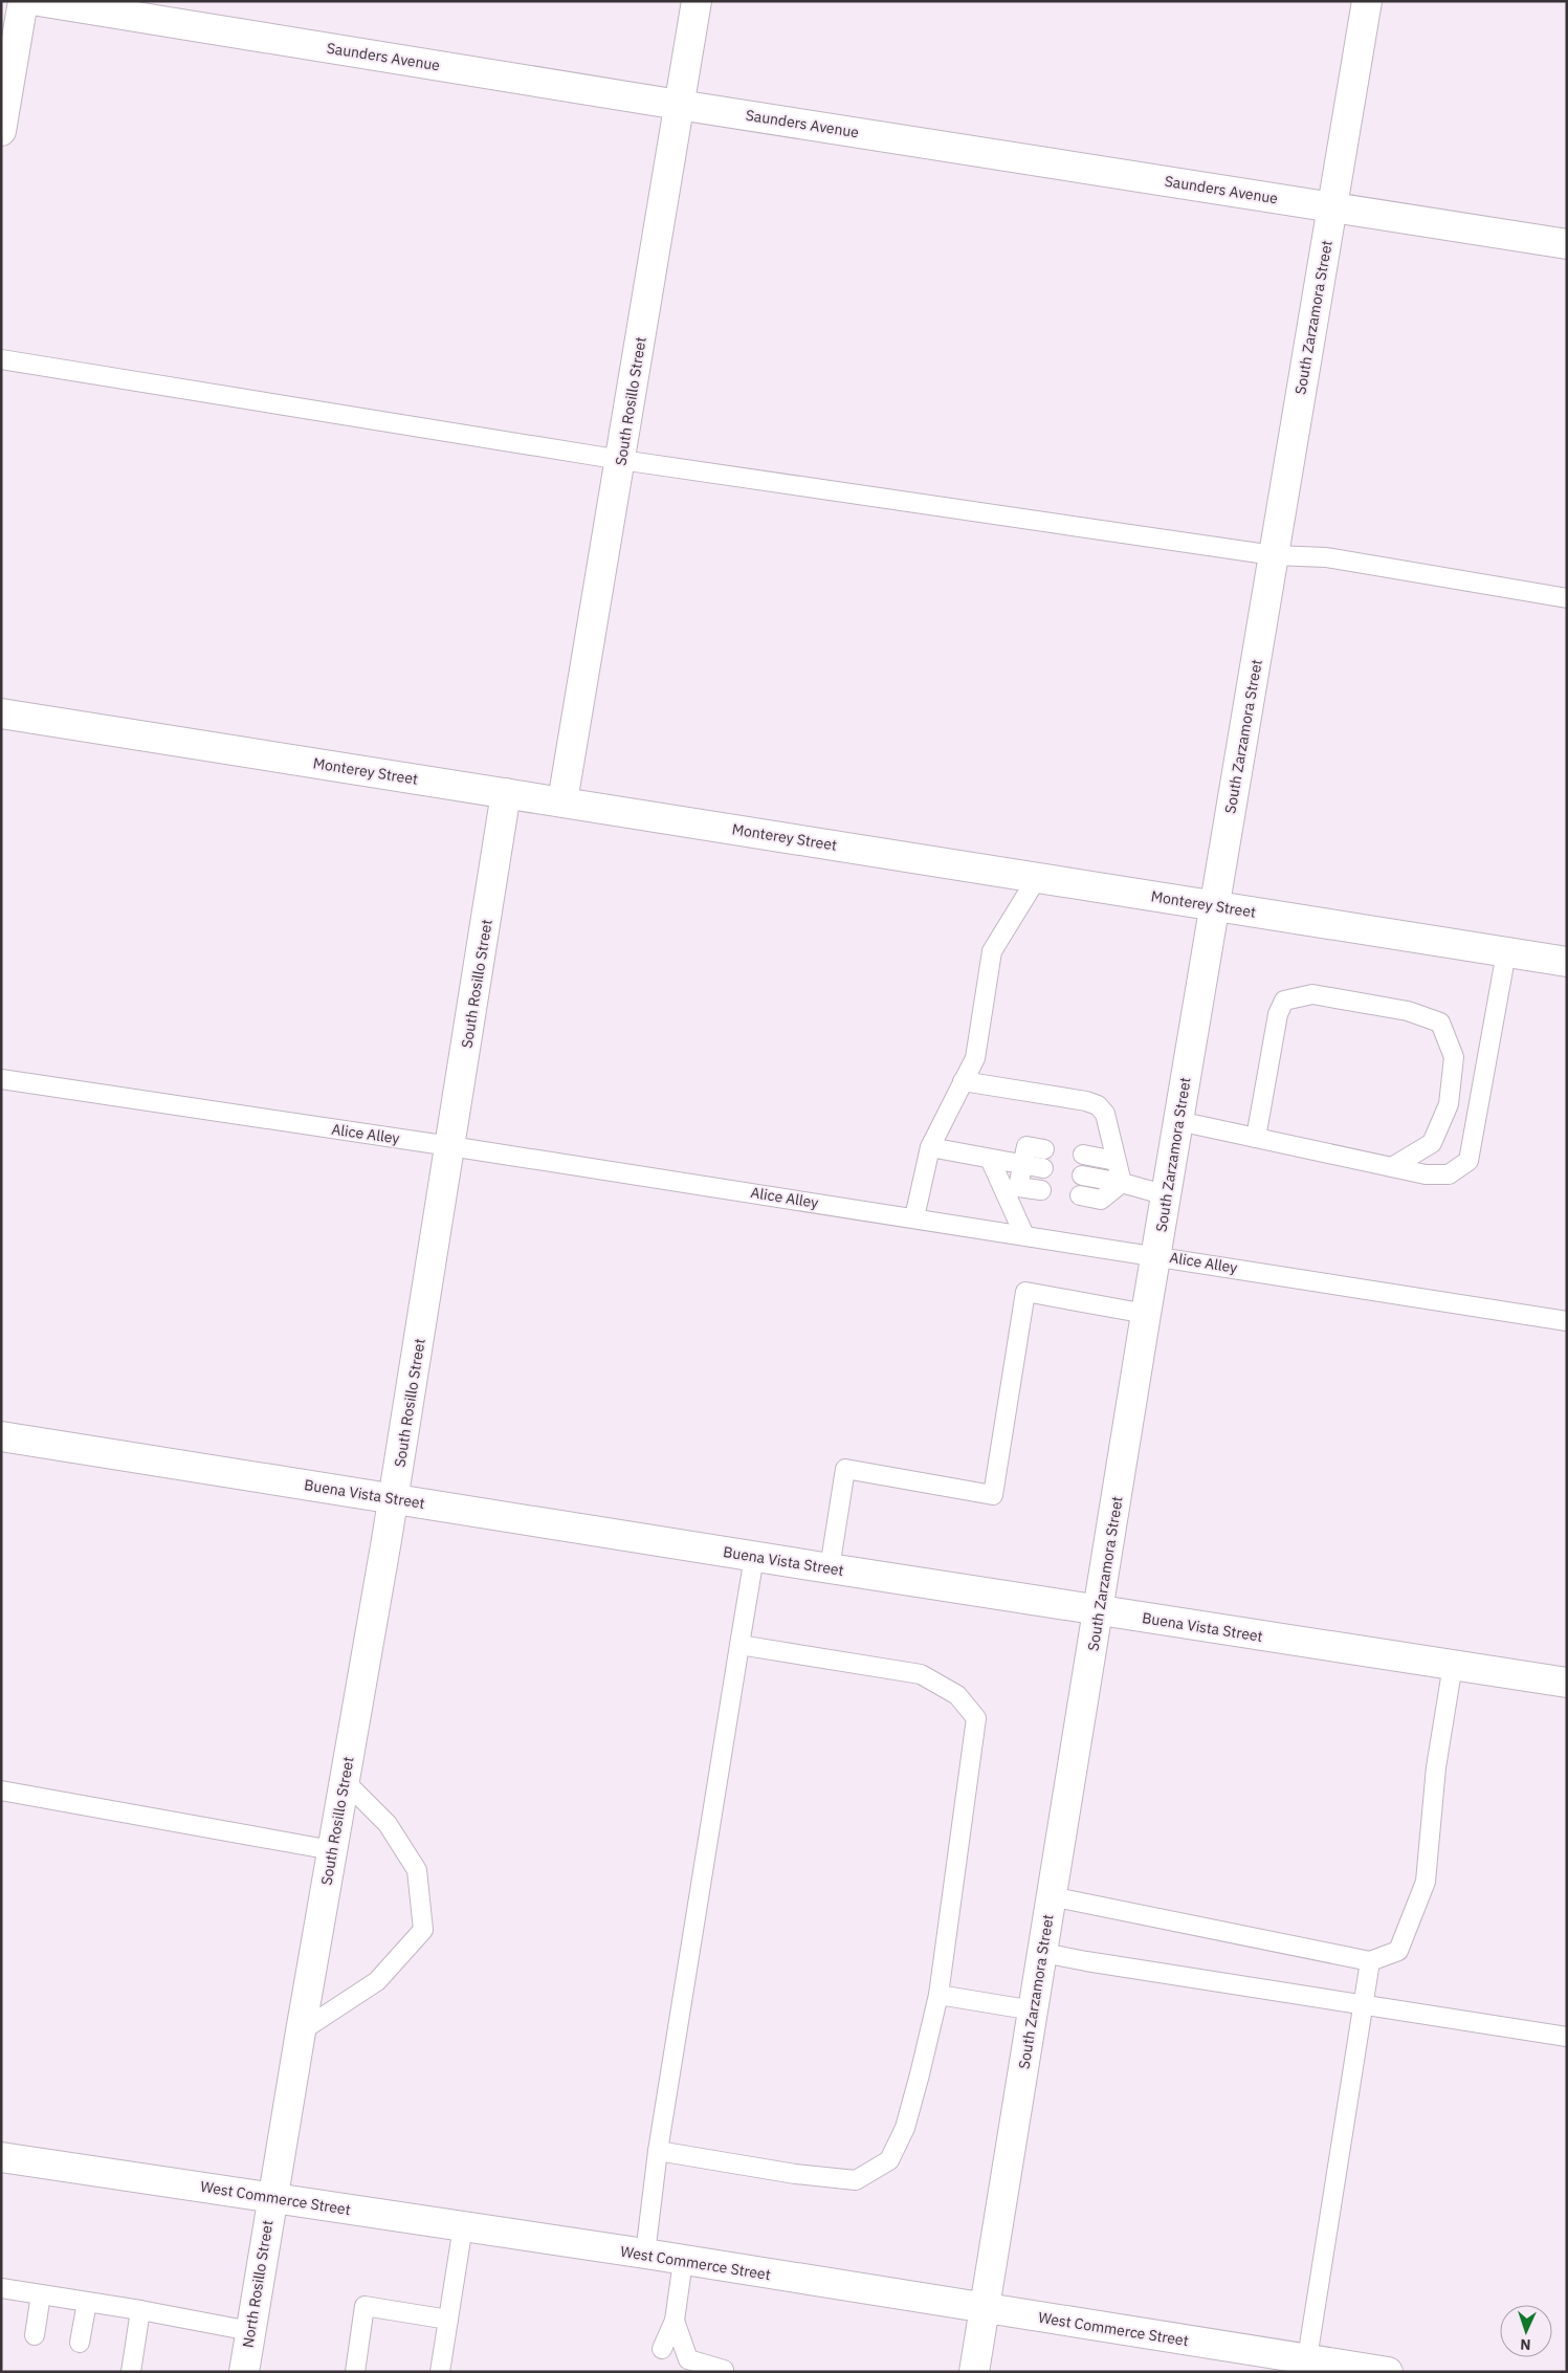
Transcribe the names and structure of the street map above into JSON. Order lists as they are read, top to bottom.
{
  "streets": {
    "street": [
      "Saunders Avenue",
      "South Zarzamora Street",
      "South Rosillo Street",
      "Monterey Street",
      "Buena Vista Street",
      "West Commerce Street",
      "North Rosillo Street"
    ],
    "lane": ["Alice Alley"]
  },
  "crossings": [
    ["Saunders Avenue", "South Zarzamora Street"],
    ["Saunders Avenue", "South Rosillo Street"],
    ["South Zarzamora Street", "Monterey Street"],
    ["South Zarzamora Street", "Alice Alley"],
    ["South Zarzamora Street", "Buena Vista Street"],
    ["South Zarzamora Street", "West Commerce Street"],
    ["South Rosillo Street", "Monterey Street"],
    ["South Rosillo Street", "Alice Alley"],
    ["South Rosillo Street", "Buena Vista Street"],
    ["South Rosillo Street", "West Commerce Street"],
    ["South Rosillo Street", "North Rosillo Street"],
    ["West Commerce Street", "North Rosillo Street"]
  ],
  "north": "bottom"
}
